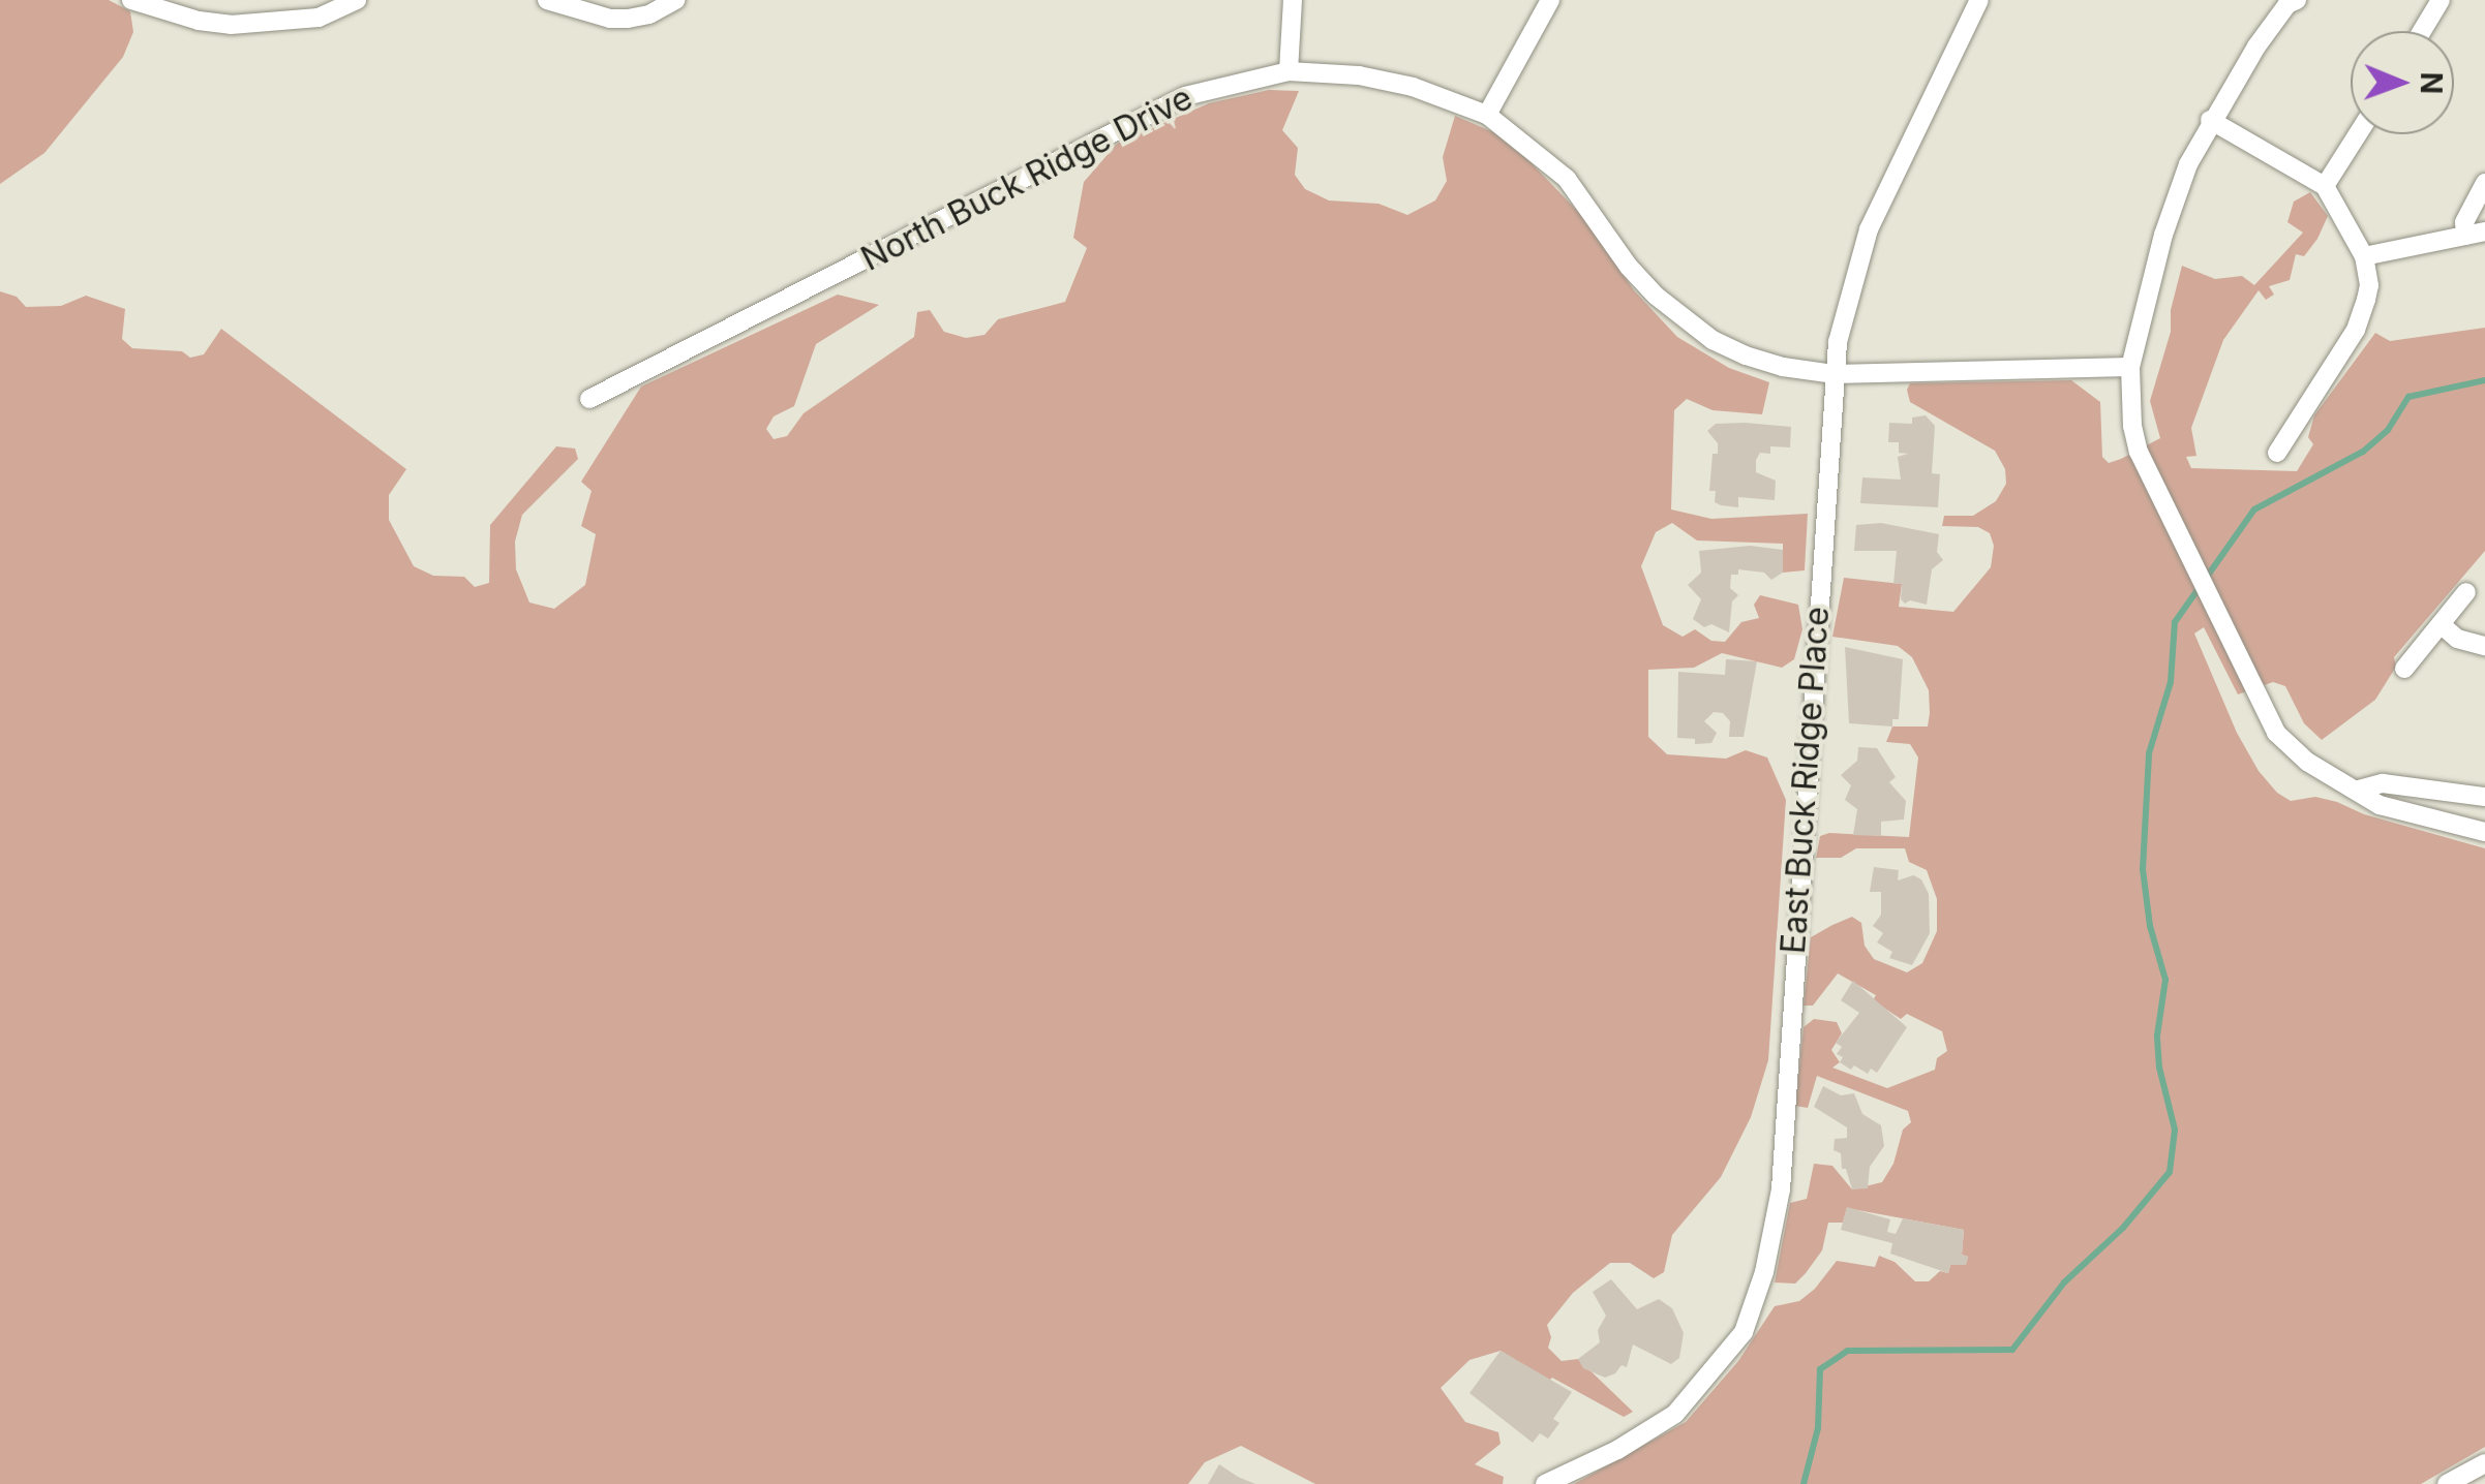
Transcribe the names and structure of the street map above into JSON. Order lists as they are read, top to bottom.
{
  "streets": {
    "street": ["North Buck Ridge Drive", "East Buck Ridge Place"]
  },
  "crossings": [
    ["North Buck Ridge Drive", "East Buck Ridge Place"]
  ],
  "north": "right"
}
